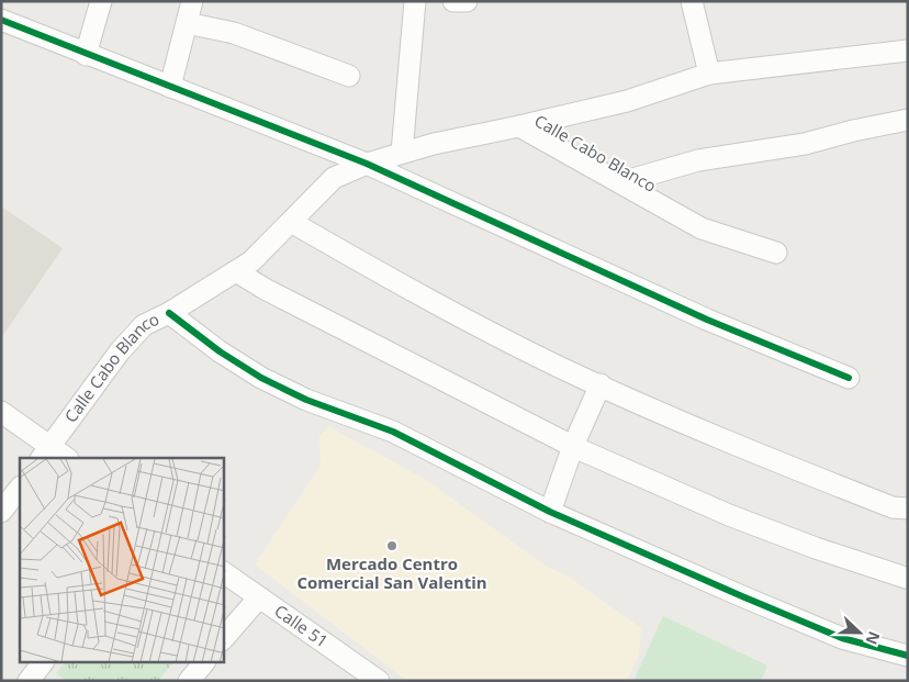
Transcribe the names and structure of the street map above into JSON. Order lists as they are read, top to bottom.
{
  "streets": {
    "street": ["Calle Cabo Blanco", "Calle 51"]
  },
  "places": ["Mercado Centro Comercial San Valentin"],
  "north": "right"
}
